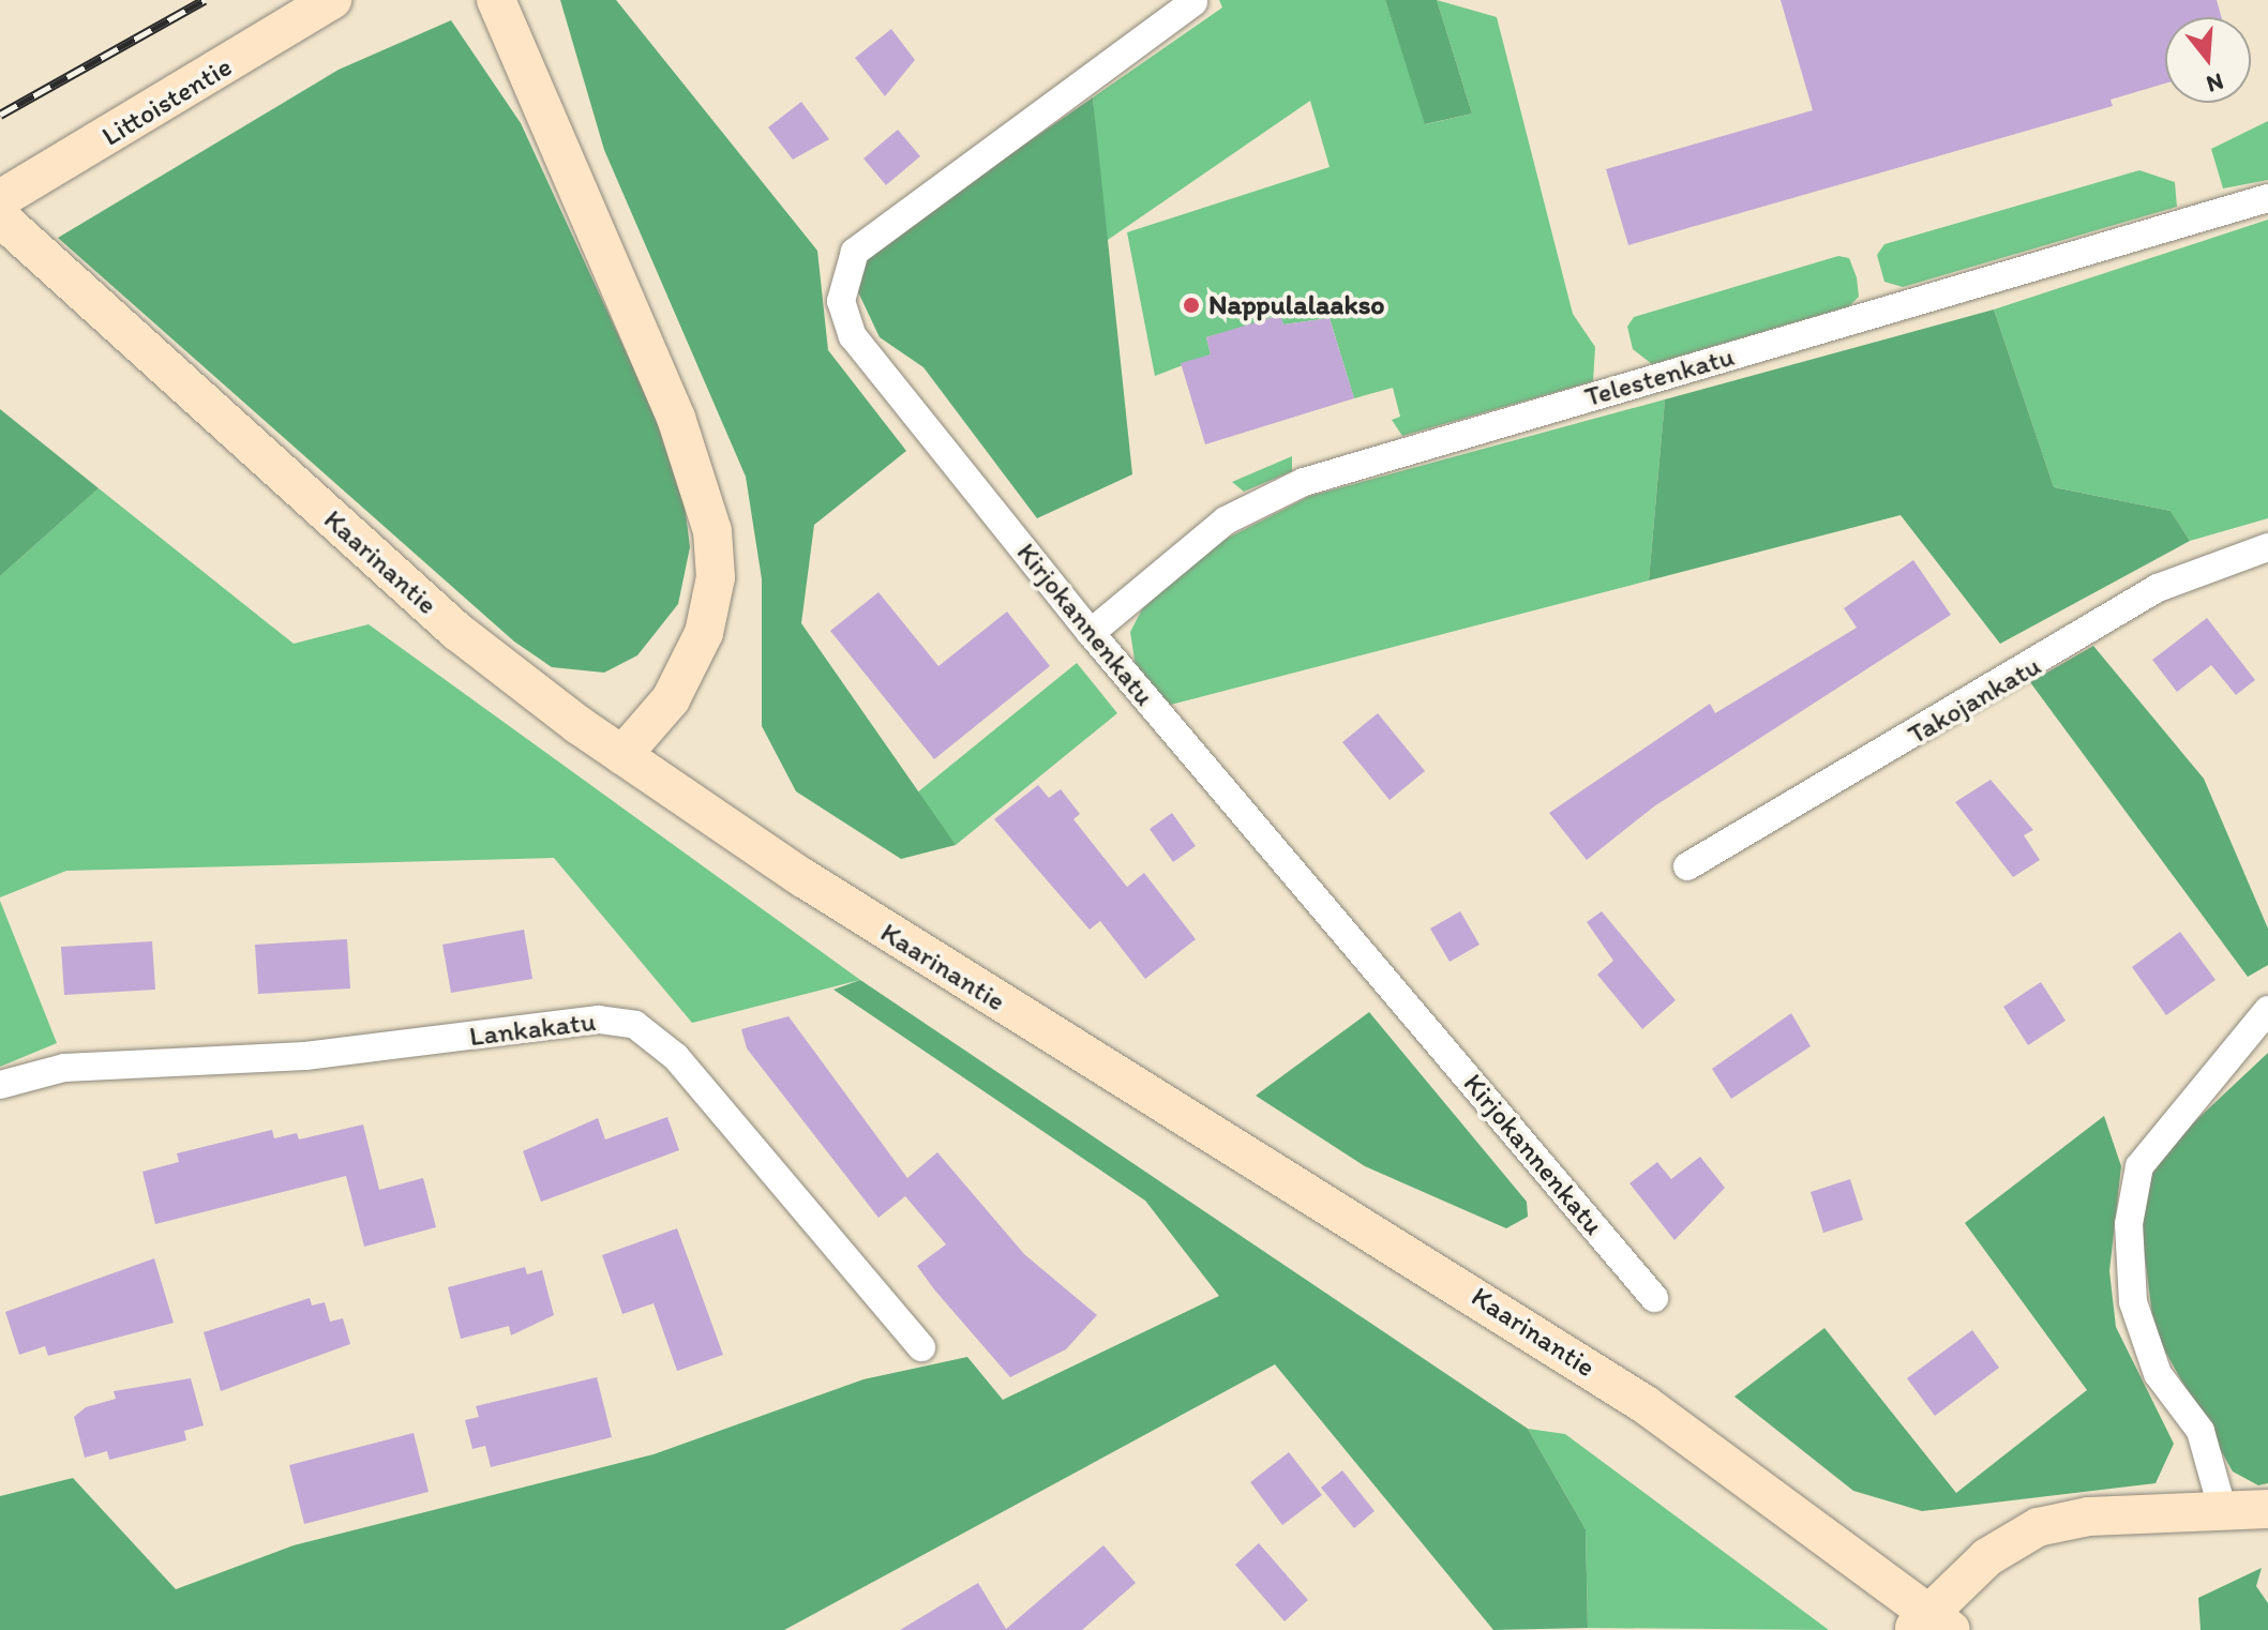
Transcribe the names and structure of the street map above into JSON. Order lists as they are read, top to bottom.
{
  "streets": {
    "main road": ["Littoistentie", "Kaarinantie"],
    "street": [
      "Telestenkatu",
      "Kirjokannenkatu",
      "Takojankatu",
      "Lankakatu"
    ]
  },
  "crossings": [
    ["Telestenkatu", "Kirjokannenkatu"]
  ],
  "places": ["Nappulalaakso"],
  "north": "bottom"
}
